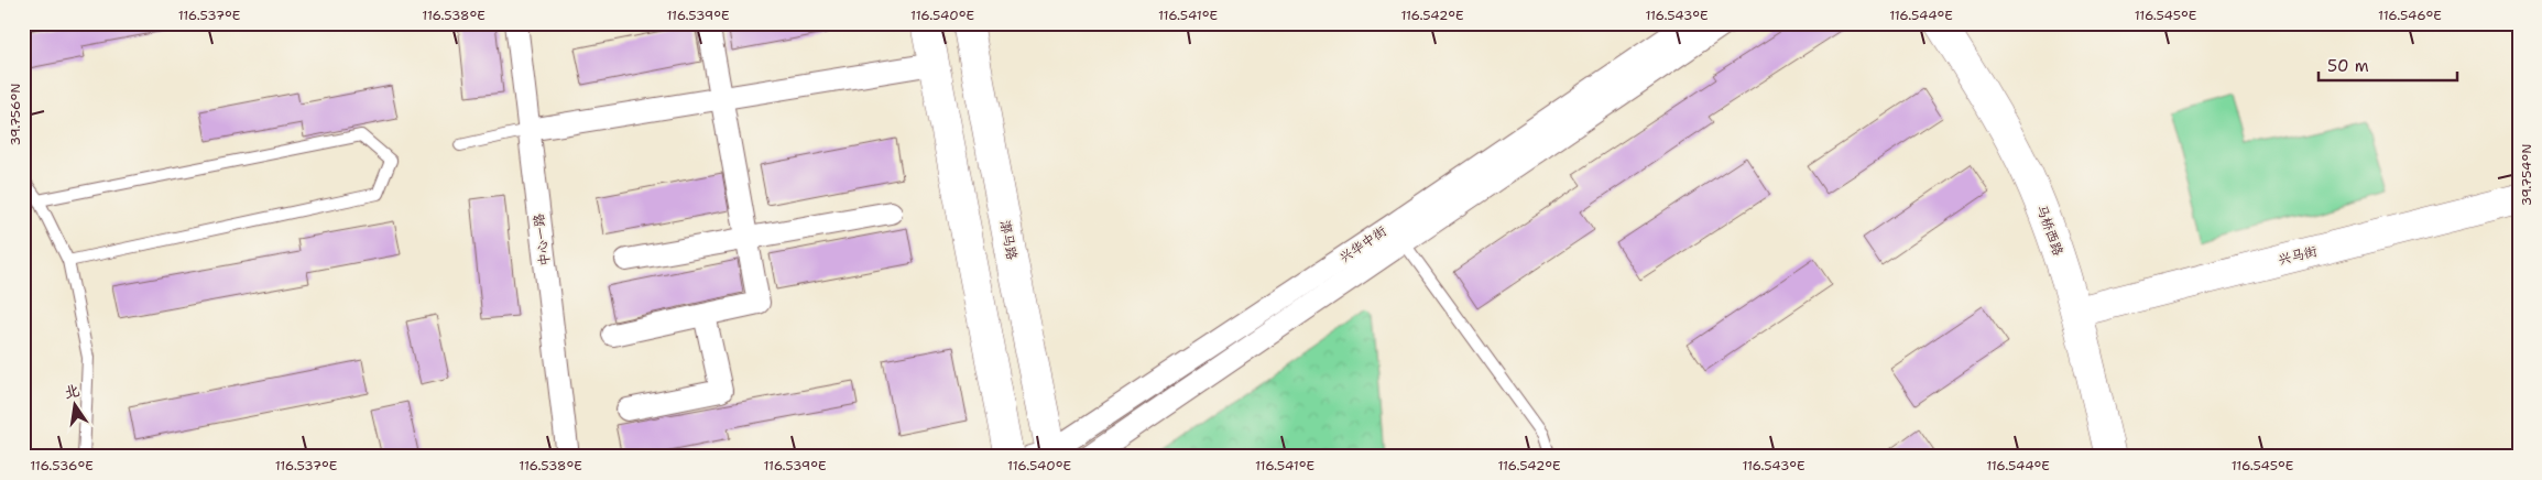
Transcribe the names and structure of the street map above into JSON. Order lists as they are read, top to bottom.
{
  "streets": {
    "street": [
      "马桥西路",
      "中心一路",
      "漷马路",
      "兴华中街",
      "兴马街"
    ]
  },
  "crossings": [
    ["马桥西路", "兴马街"],
    ["漷马路", "兴华中街"]
  ],
  "scale_bar": "50 m",
  "north": "top",
  "coordinates": [
    "116.537°E",
    "116.538°E",
    "116.539°E",
    "116.540°E",
    "116.541°E",
    "116.542°E",
    "116.543°E",
    "116.544°E",
    "116.545°E",
    "116.546°E",
    "39.756°N",
    "39.754°N",
    "116.536°E"
  ]
}
